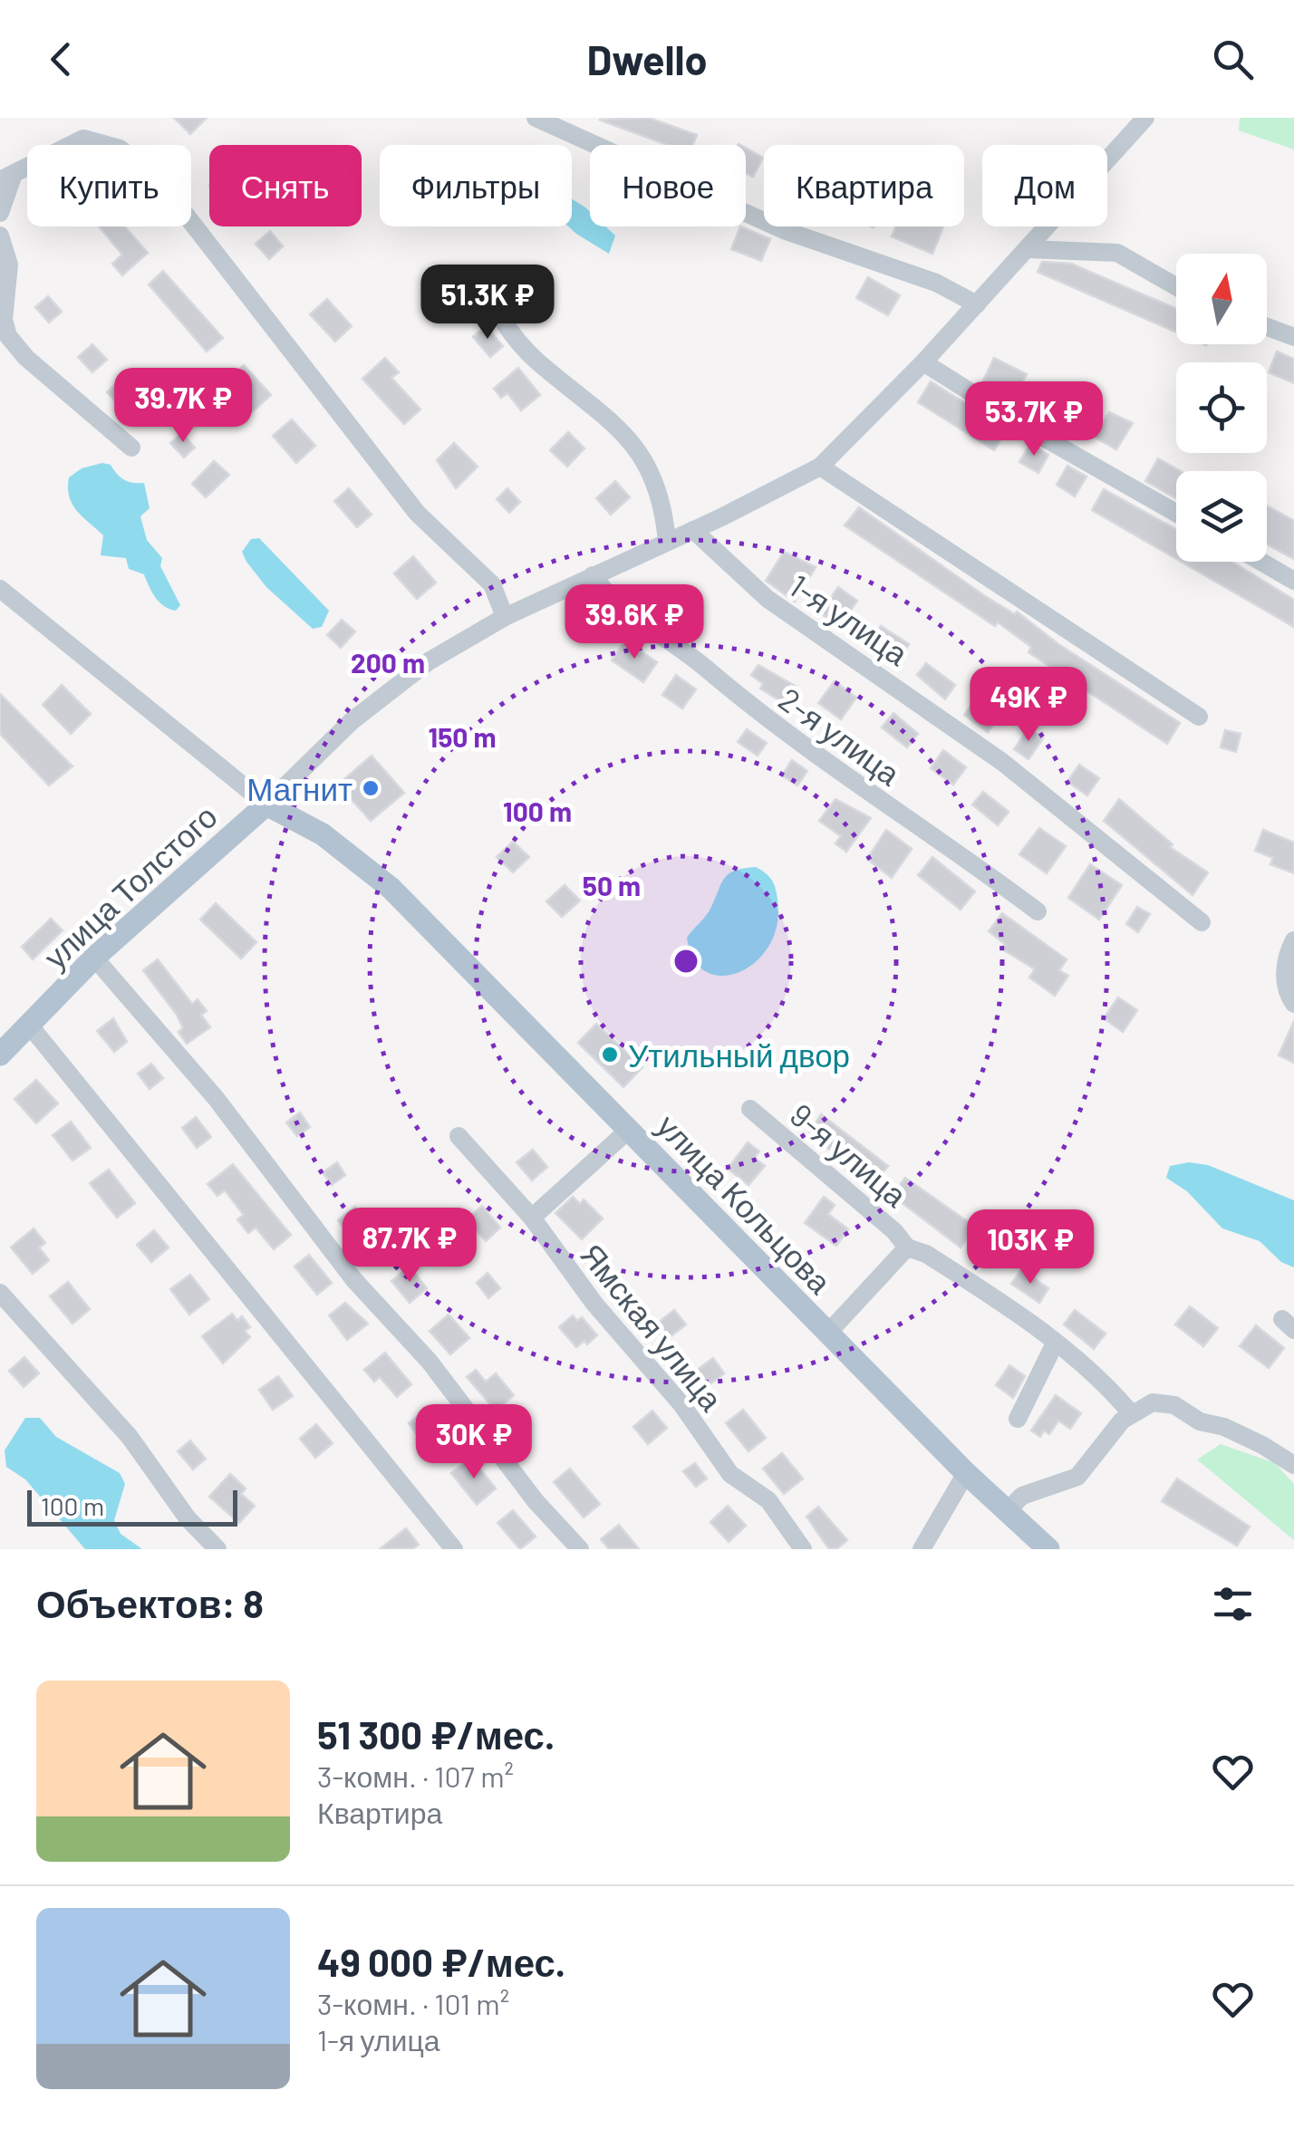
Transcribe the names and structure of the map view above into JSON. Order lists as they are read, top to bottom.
{
  "streets": {
    "main road": ["улица Толстого", "улица Кольцова"],
    "street": [
      "1-я улица",
      "2-я улица",
      "9-я улица",
      "Ямская улица"
    ]
  },
  "crossings": [
    ["улица Толстого", "улица Кольцова"]
  ],
  "places": ["Магнит", "Утильный двор"],
  "scale_bar": "100 m",
  "north": "top",
  "page": {
    "header": "Dwello",
    "chip": [
      "Купить",
      "Снять",
      "Фильтры",
      "Новое",
      "Квартира",
      "Дом"
    ],
    "price": [
      "51.3K ₽",
      "39.7K ₽",
      "53.7K ₽",
      "39.6K ₽",
      "49K ₽",
      "87.7K ₽",
      "103K ₽",
      "30K ₽"
    ],
    "scale": "100 m",
    "heading": "Объектов: 8",
    "list": [
      {
        "name": "51 300 ₽/мес.",
        "note": "3-комн. · 107 m² · Квартира"
      },
      {
        "name": "49 000 ₽/мес.",
        "note": "3-комн. · 101 m² · 1-я улица"
      }
    ]
  },
  "rings": [
    "200 m",
    "150 m",
    "100 m",
    "50 m"
  ]
}
